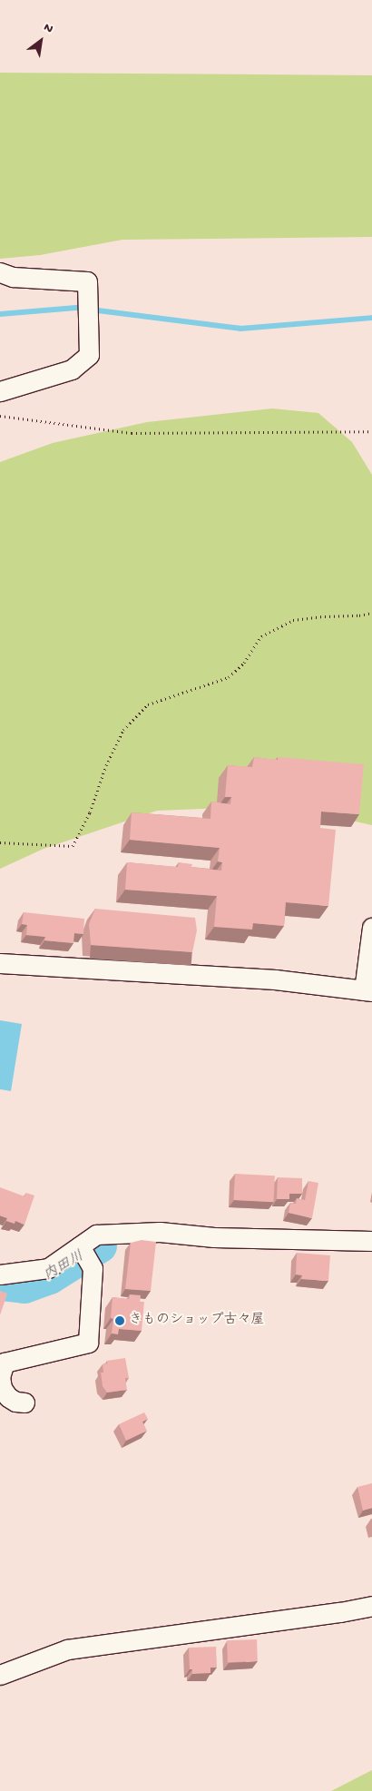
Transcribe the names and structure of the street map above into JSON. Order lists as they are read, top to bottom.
{
  "water": ["内田川"],
  "places": ["きものショップ古々屋"],
  "north": "top right"
}
